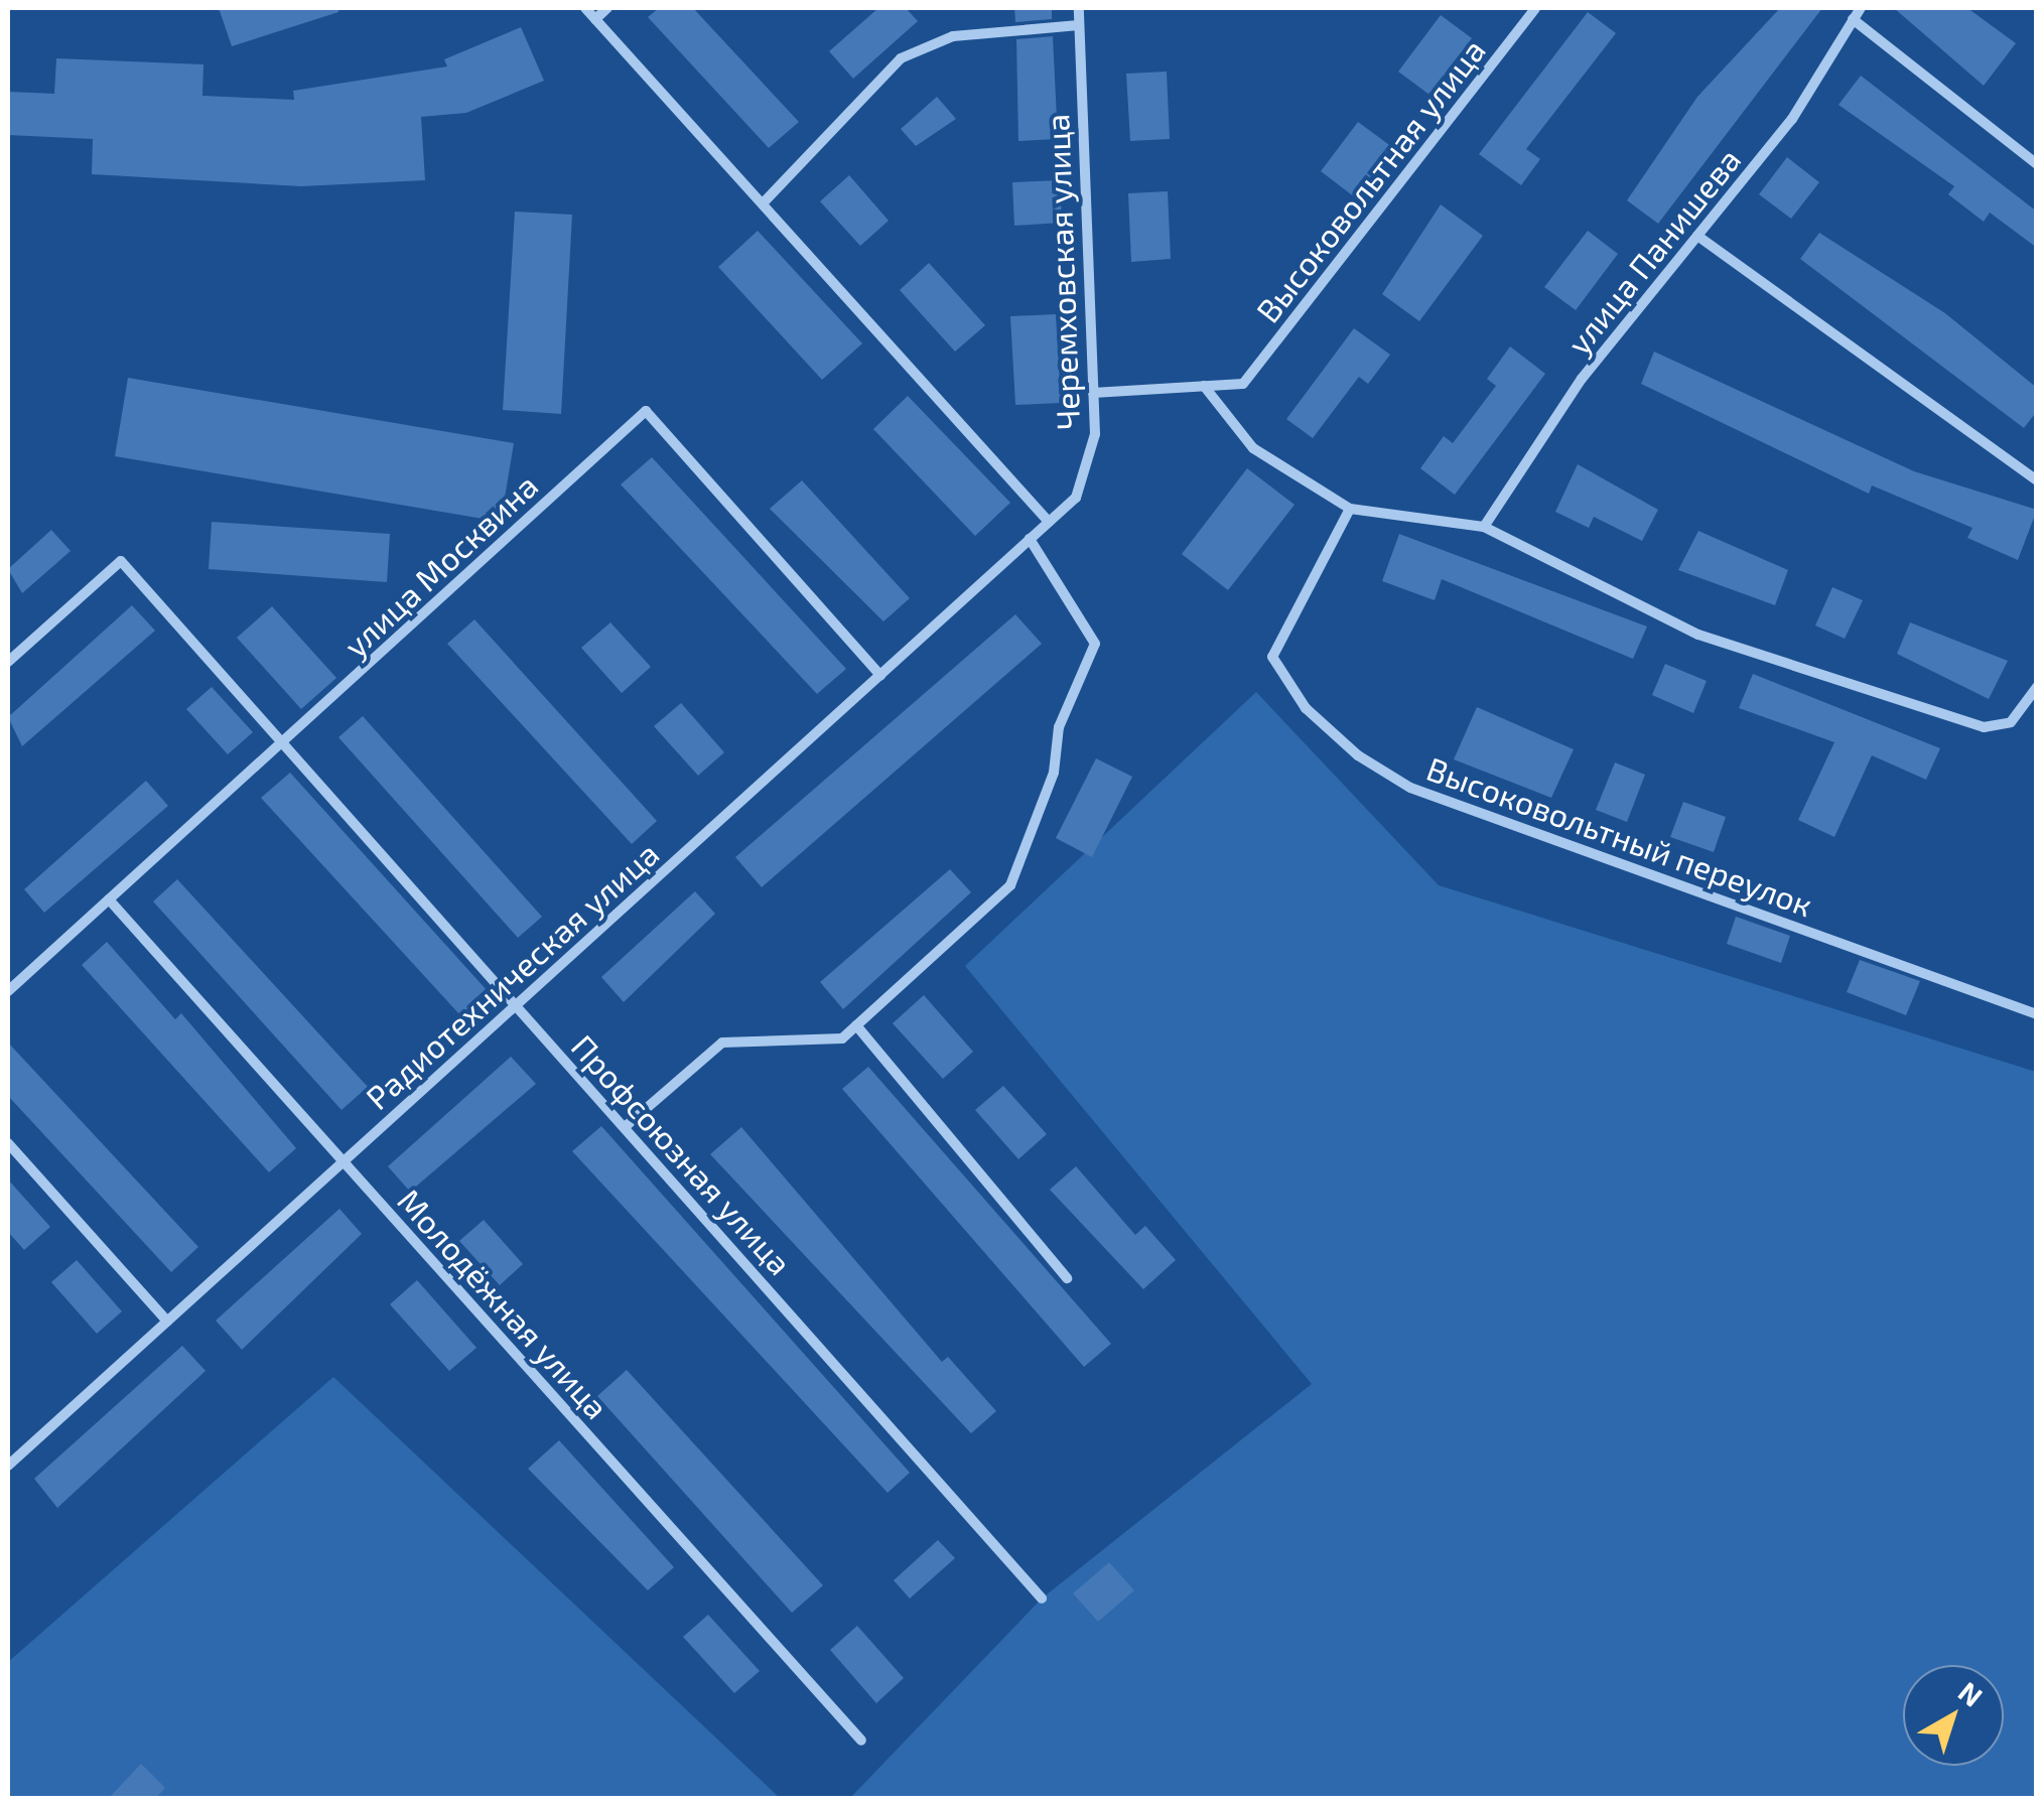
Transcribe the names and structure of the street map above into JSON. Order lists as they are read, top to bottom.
{
  "streets": {
    "street": [
      "Высоковольтная улица",
      "улица Панишева",
      "Черемховская улица",
      "улица Москвина",
      "Высоковольтный переулок",
      "Радиотехническая улица",
      "Профсоюзная улица",
      "Молодёжная улица"
    ]
  },
  "crossings": [
    ["Черемховская улица", "Радиотехническая улица"],
    ["улица Москвина", "Радиотехническая улица"],
    ["улица Москвина", "Профсоюзная улица"],
    ["улица Москвина", "Молодёжная улица"],
    ["Радиотехническая улица", "Профсоюзная улица"],
    ["Радиотехническая улица", "Молодёжная улица"]
  ],
  "north": "top right"
}
